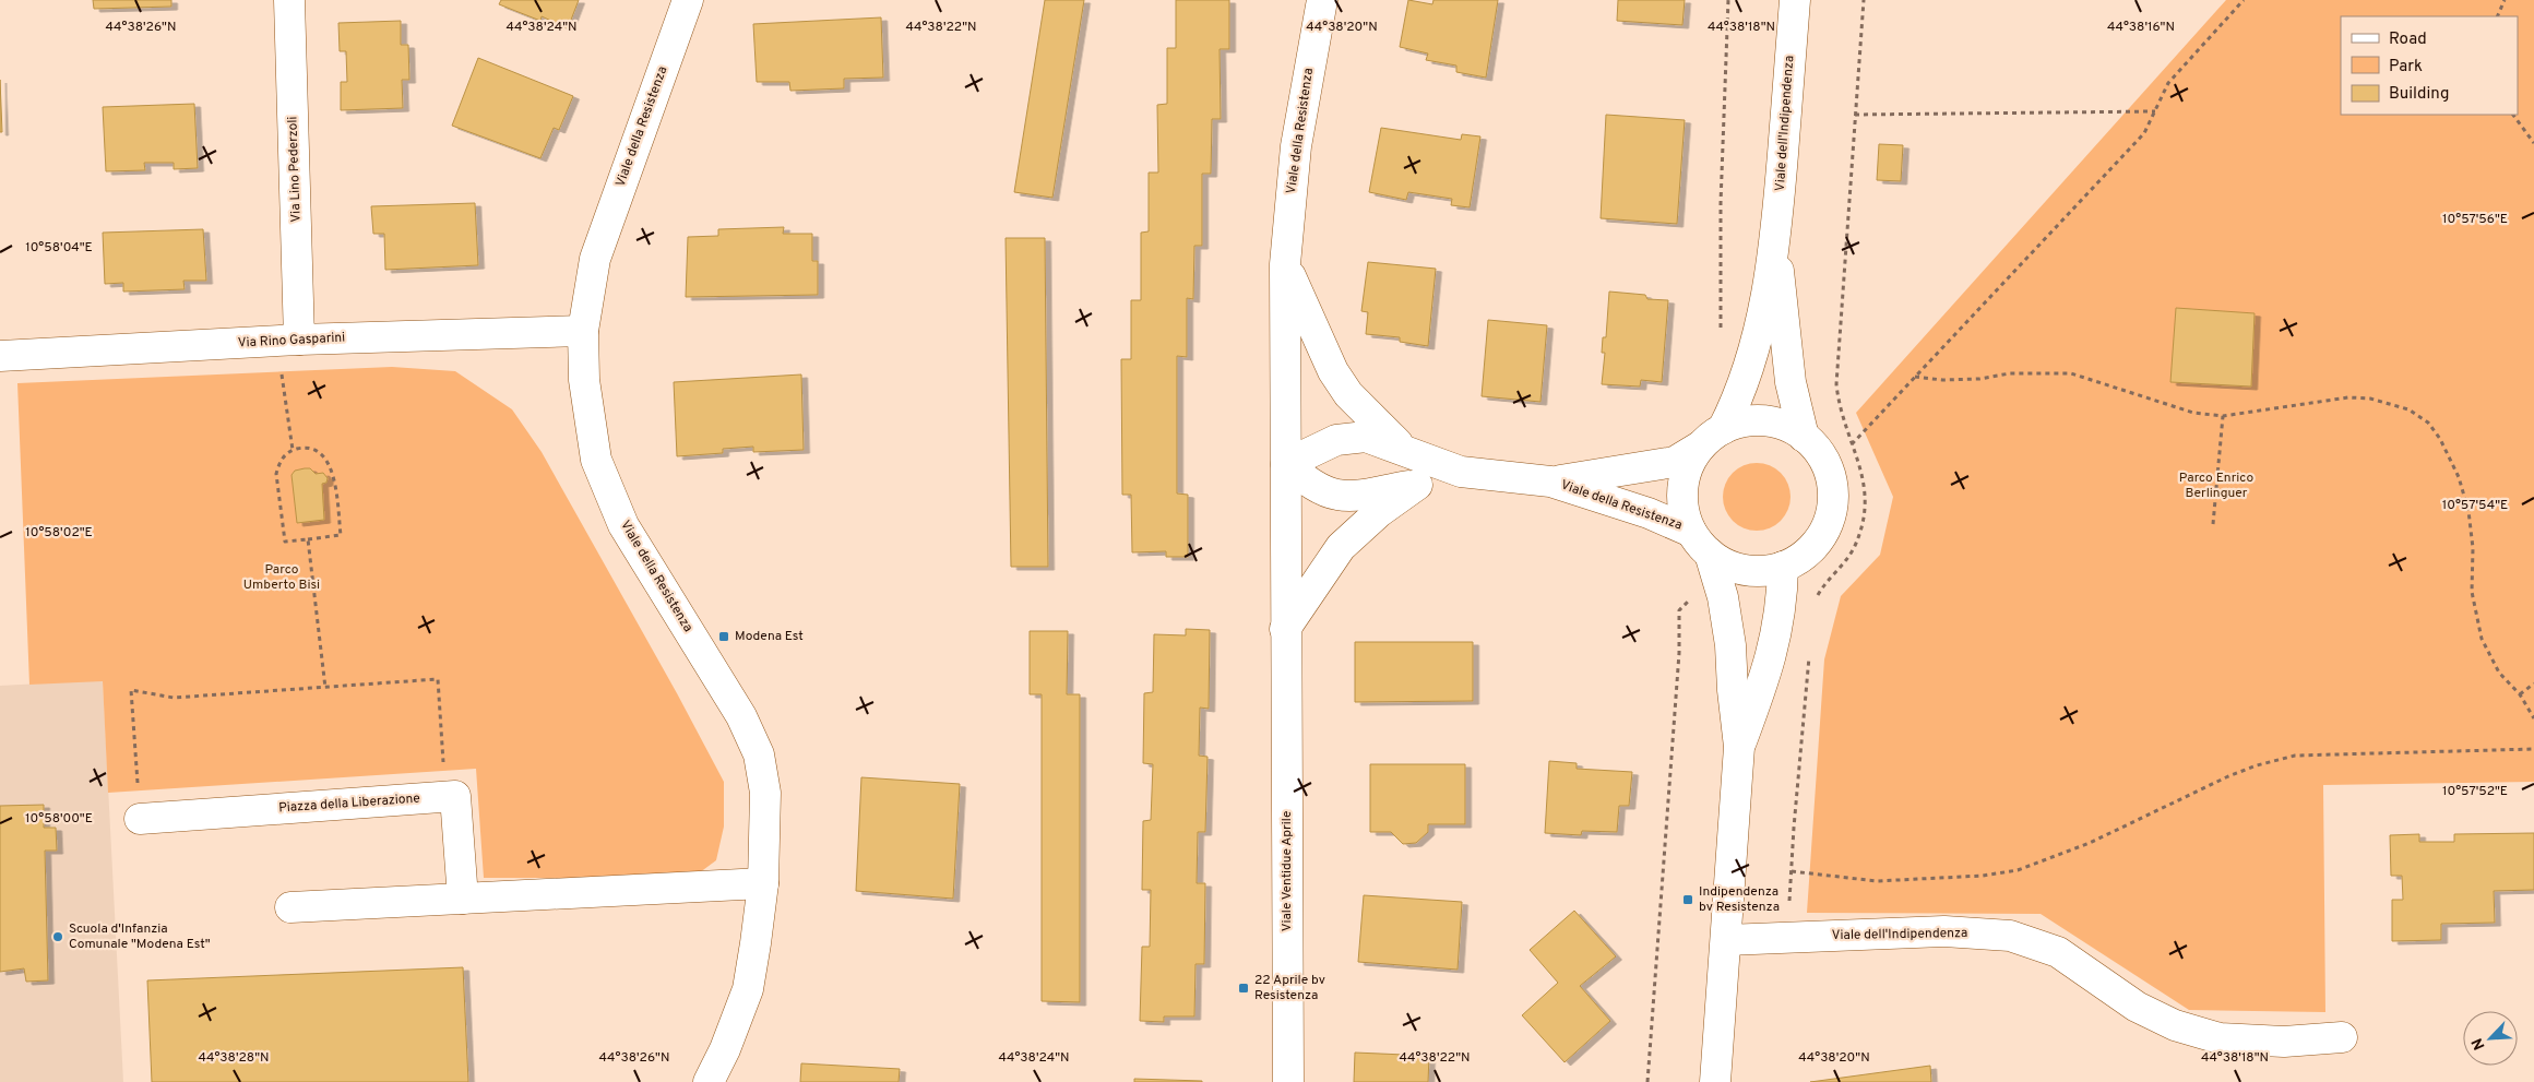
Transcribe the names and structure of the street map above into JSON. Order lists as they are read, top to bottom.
{
  "streets": {
    "street": [
      "Viale dell'Indipendenza",
      "Viale della Resistenza",
      "Via Lino Pederzoli",
      "Via Rino Gasparini",
      "Piazza della Liberazione",
      "Viale Ventidue Aprile"
    ]
  },
  "crossings": [
    ["Viale dell'Indipendenza", "Viale della Resistenza"],
    ["Viale della Resistenza", "Via Rino Gasparini"],
    ["Viale della Resistenza", "Viale Ventidue Aprile"],
    ["Via Lino Pederzoli", "Via Rino Gasparini"]
  ],
  "parks": ["Parco Enrico Berlinguer", "Parco Umberto Bisi"],
  "places": {
    "transit": ["Modena Est", "Indipendenza bv Resistenza", "22 Aprile bv Resistenza"],
    "other": ["Scuola d'Infanzia Comunale \"Modena Est\""]
  },
  "legend": ["Road", "Park", "Building"],
  "north": "bottom left",
  "coordinates": [
    "44°38'26\"N",
    "44°38'24\"N",
    "44°38'22\"N",
    "44°38'20\"N",
    "44°38'18\"N",
    "44°38'16\"N",
    "10°57'56\"E",
    "10°58'04\"E",
    "10°57'54\"E",
    "10°58'02\"E",
    "10°57'52\"E",
    "10°58'00\"E",
    "44°38'28\"N"
  ]
}
